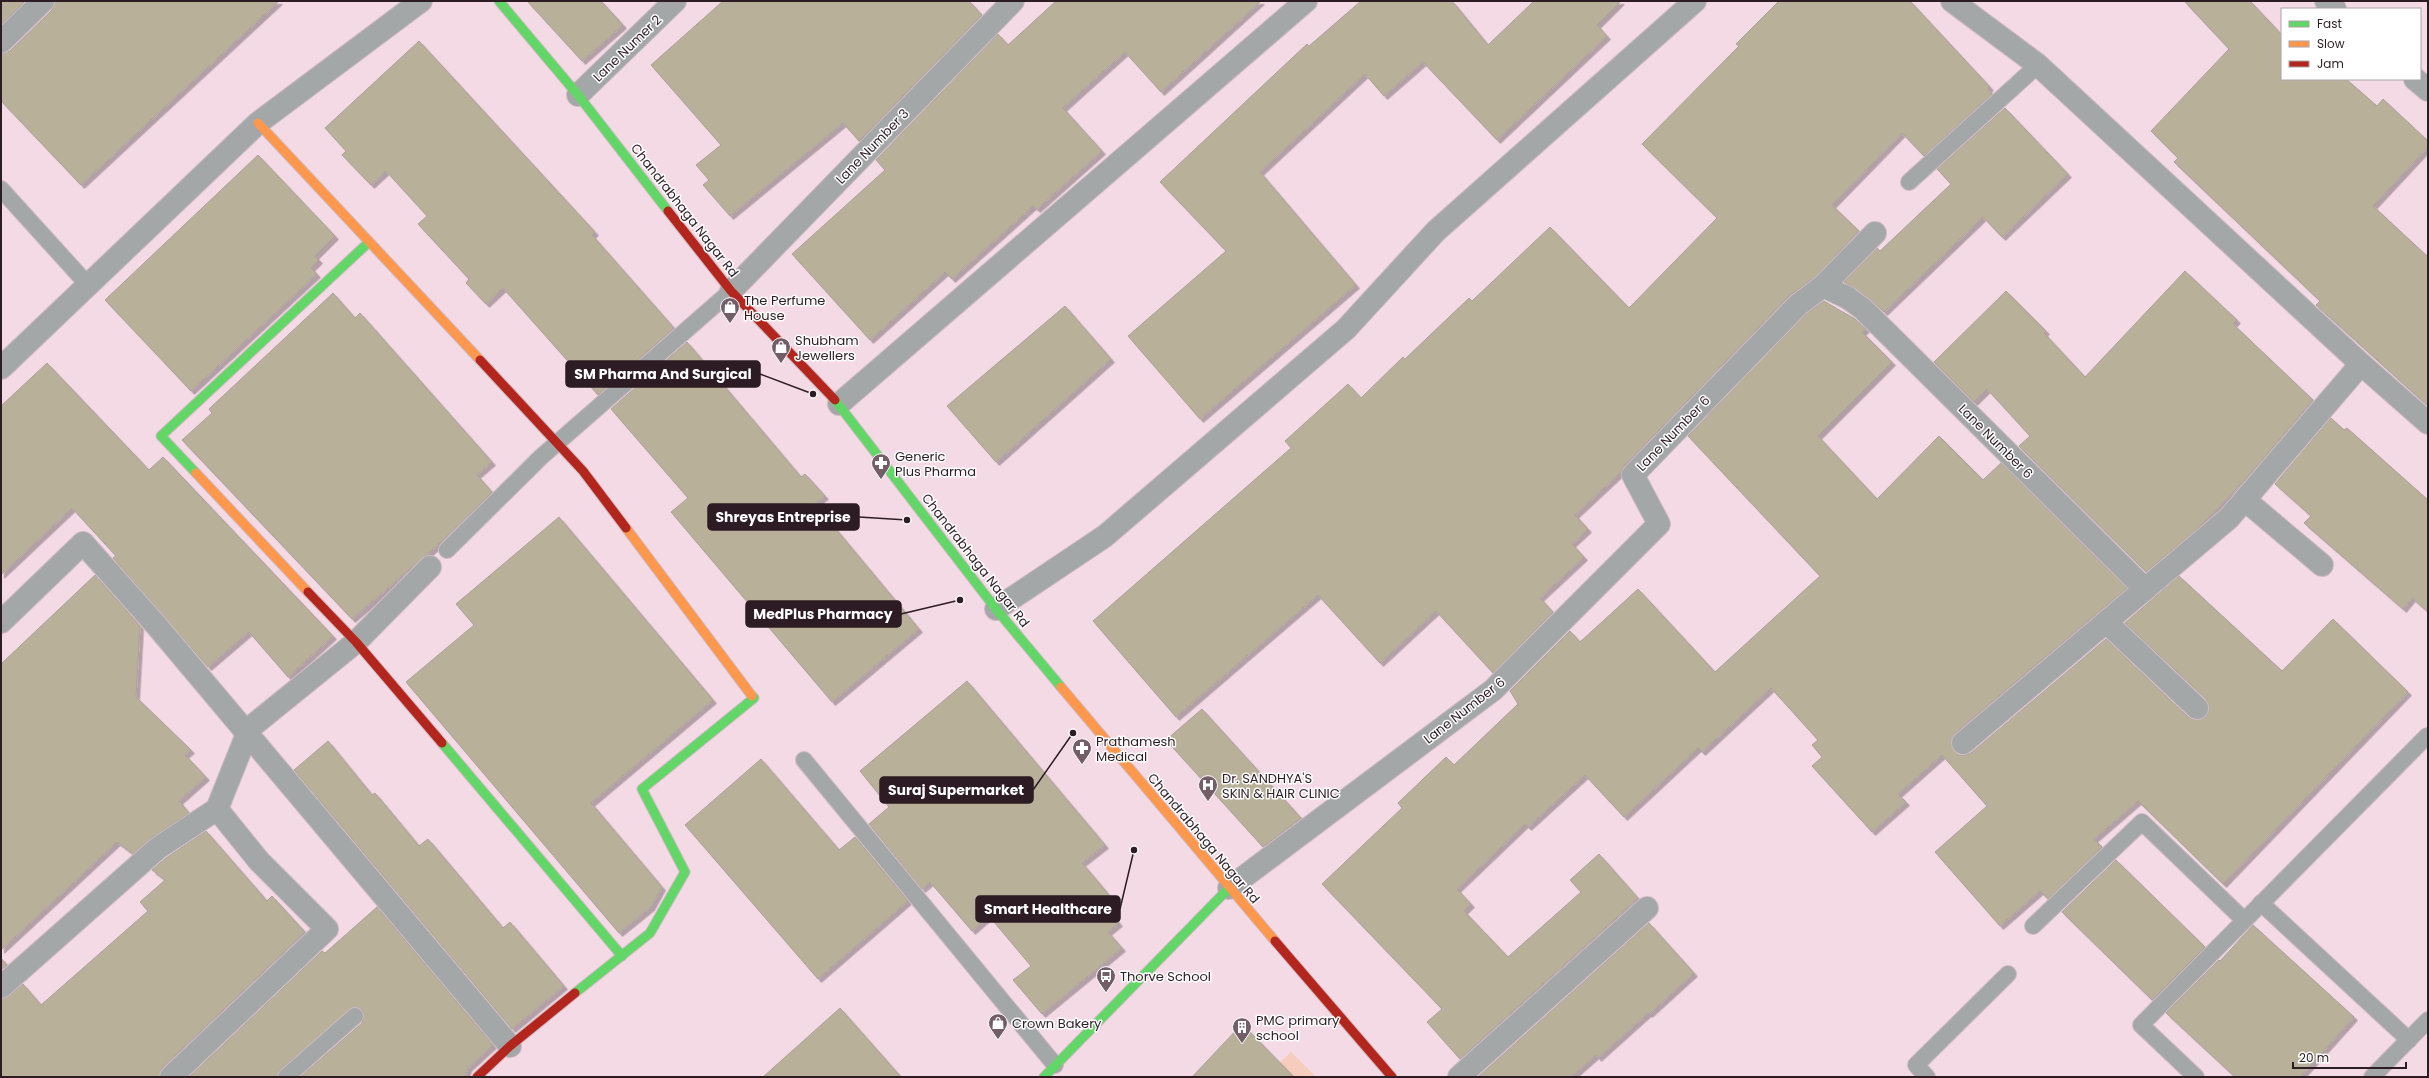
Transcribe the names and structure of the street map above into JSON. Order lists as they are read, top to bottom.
{
  "streets": {
    "street": [
      "Lane Numer 2",
      "Lane Number 3",
      "Chandrabhaga Nagar Rd",
      "Lane Number 6"
    ]
  },
  "crossings": [
    ["Lane Numer 2", "Chandrabhaga Nagar Rd"],
    ["Lane Number 3", "Chandrabhaga Nagar Rd"],
    ["Chandrabhaga Nagar Rd", "Lane Number 6"]
  ],
  "places": {
    "shop": ["The Perfume House", "Shubham Jewellers", "Crown Bakery"],
    "other": [
      "SM Pharma And Surgical",
      "Shreyas Entreprise",
      "MedPlus Pharmacy",
      "Suraj Supermarket",
      "Smart Healthcare"
    ],
    "pharmacy": ["Generic Plus Pharma", "Prathamesh Medical"],
    "hospital": ["Dr. SANDHYA'S SKIN & HAIR CLINIC"],
    "bus stop": ["Thorve School"],
    "building": ["PMC primary school"]
  },
  "legend": ["Fast", "Slow", "Jam"],
  "scale_bar": "20 m"
}
